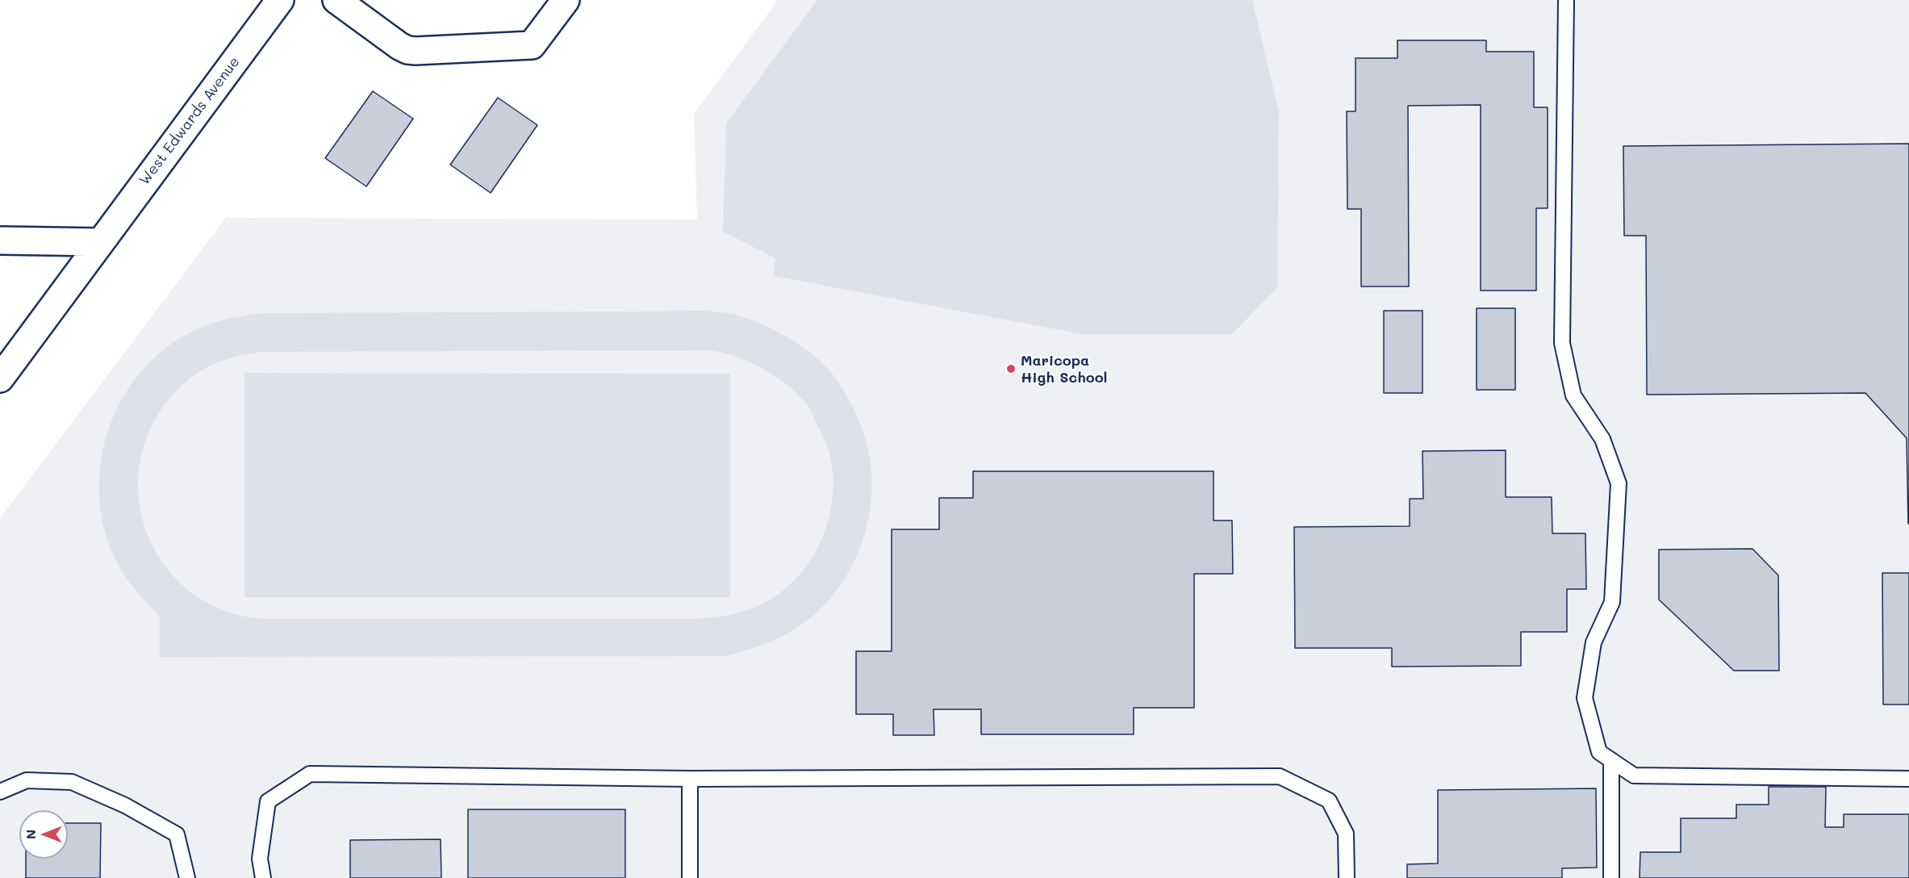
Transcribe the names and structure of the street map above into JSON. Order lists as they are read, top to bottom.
{
  "streets": {
    "street": ["West Edwards Avenue"]
  },
  "places": ["Maricopa High School"],
  "north": "left"
}
